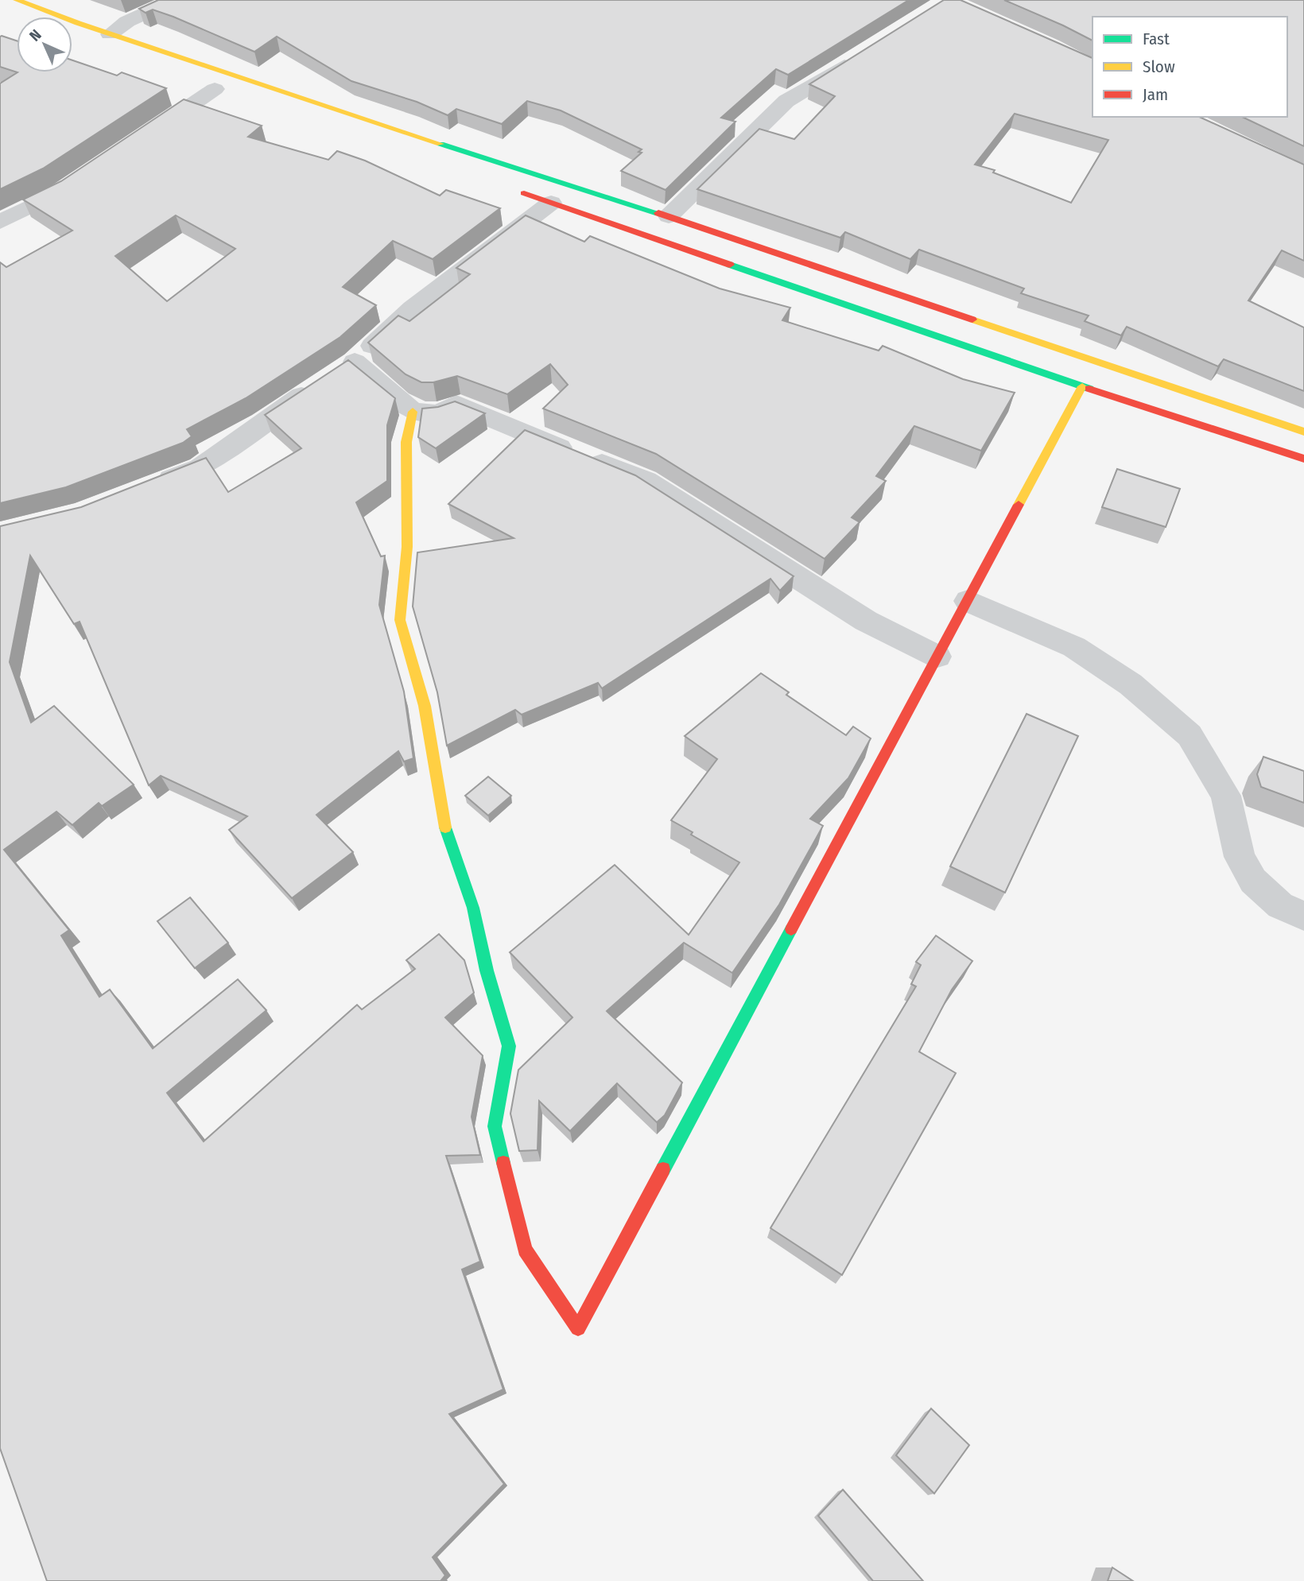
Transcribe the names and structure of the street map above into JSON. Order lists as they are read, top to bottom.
{
  "legend": ["Fast", "Slow", "Jam"],
  "north": "top left"
}
